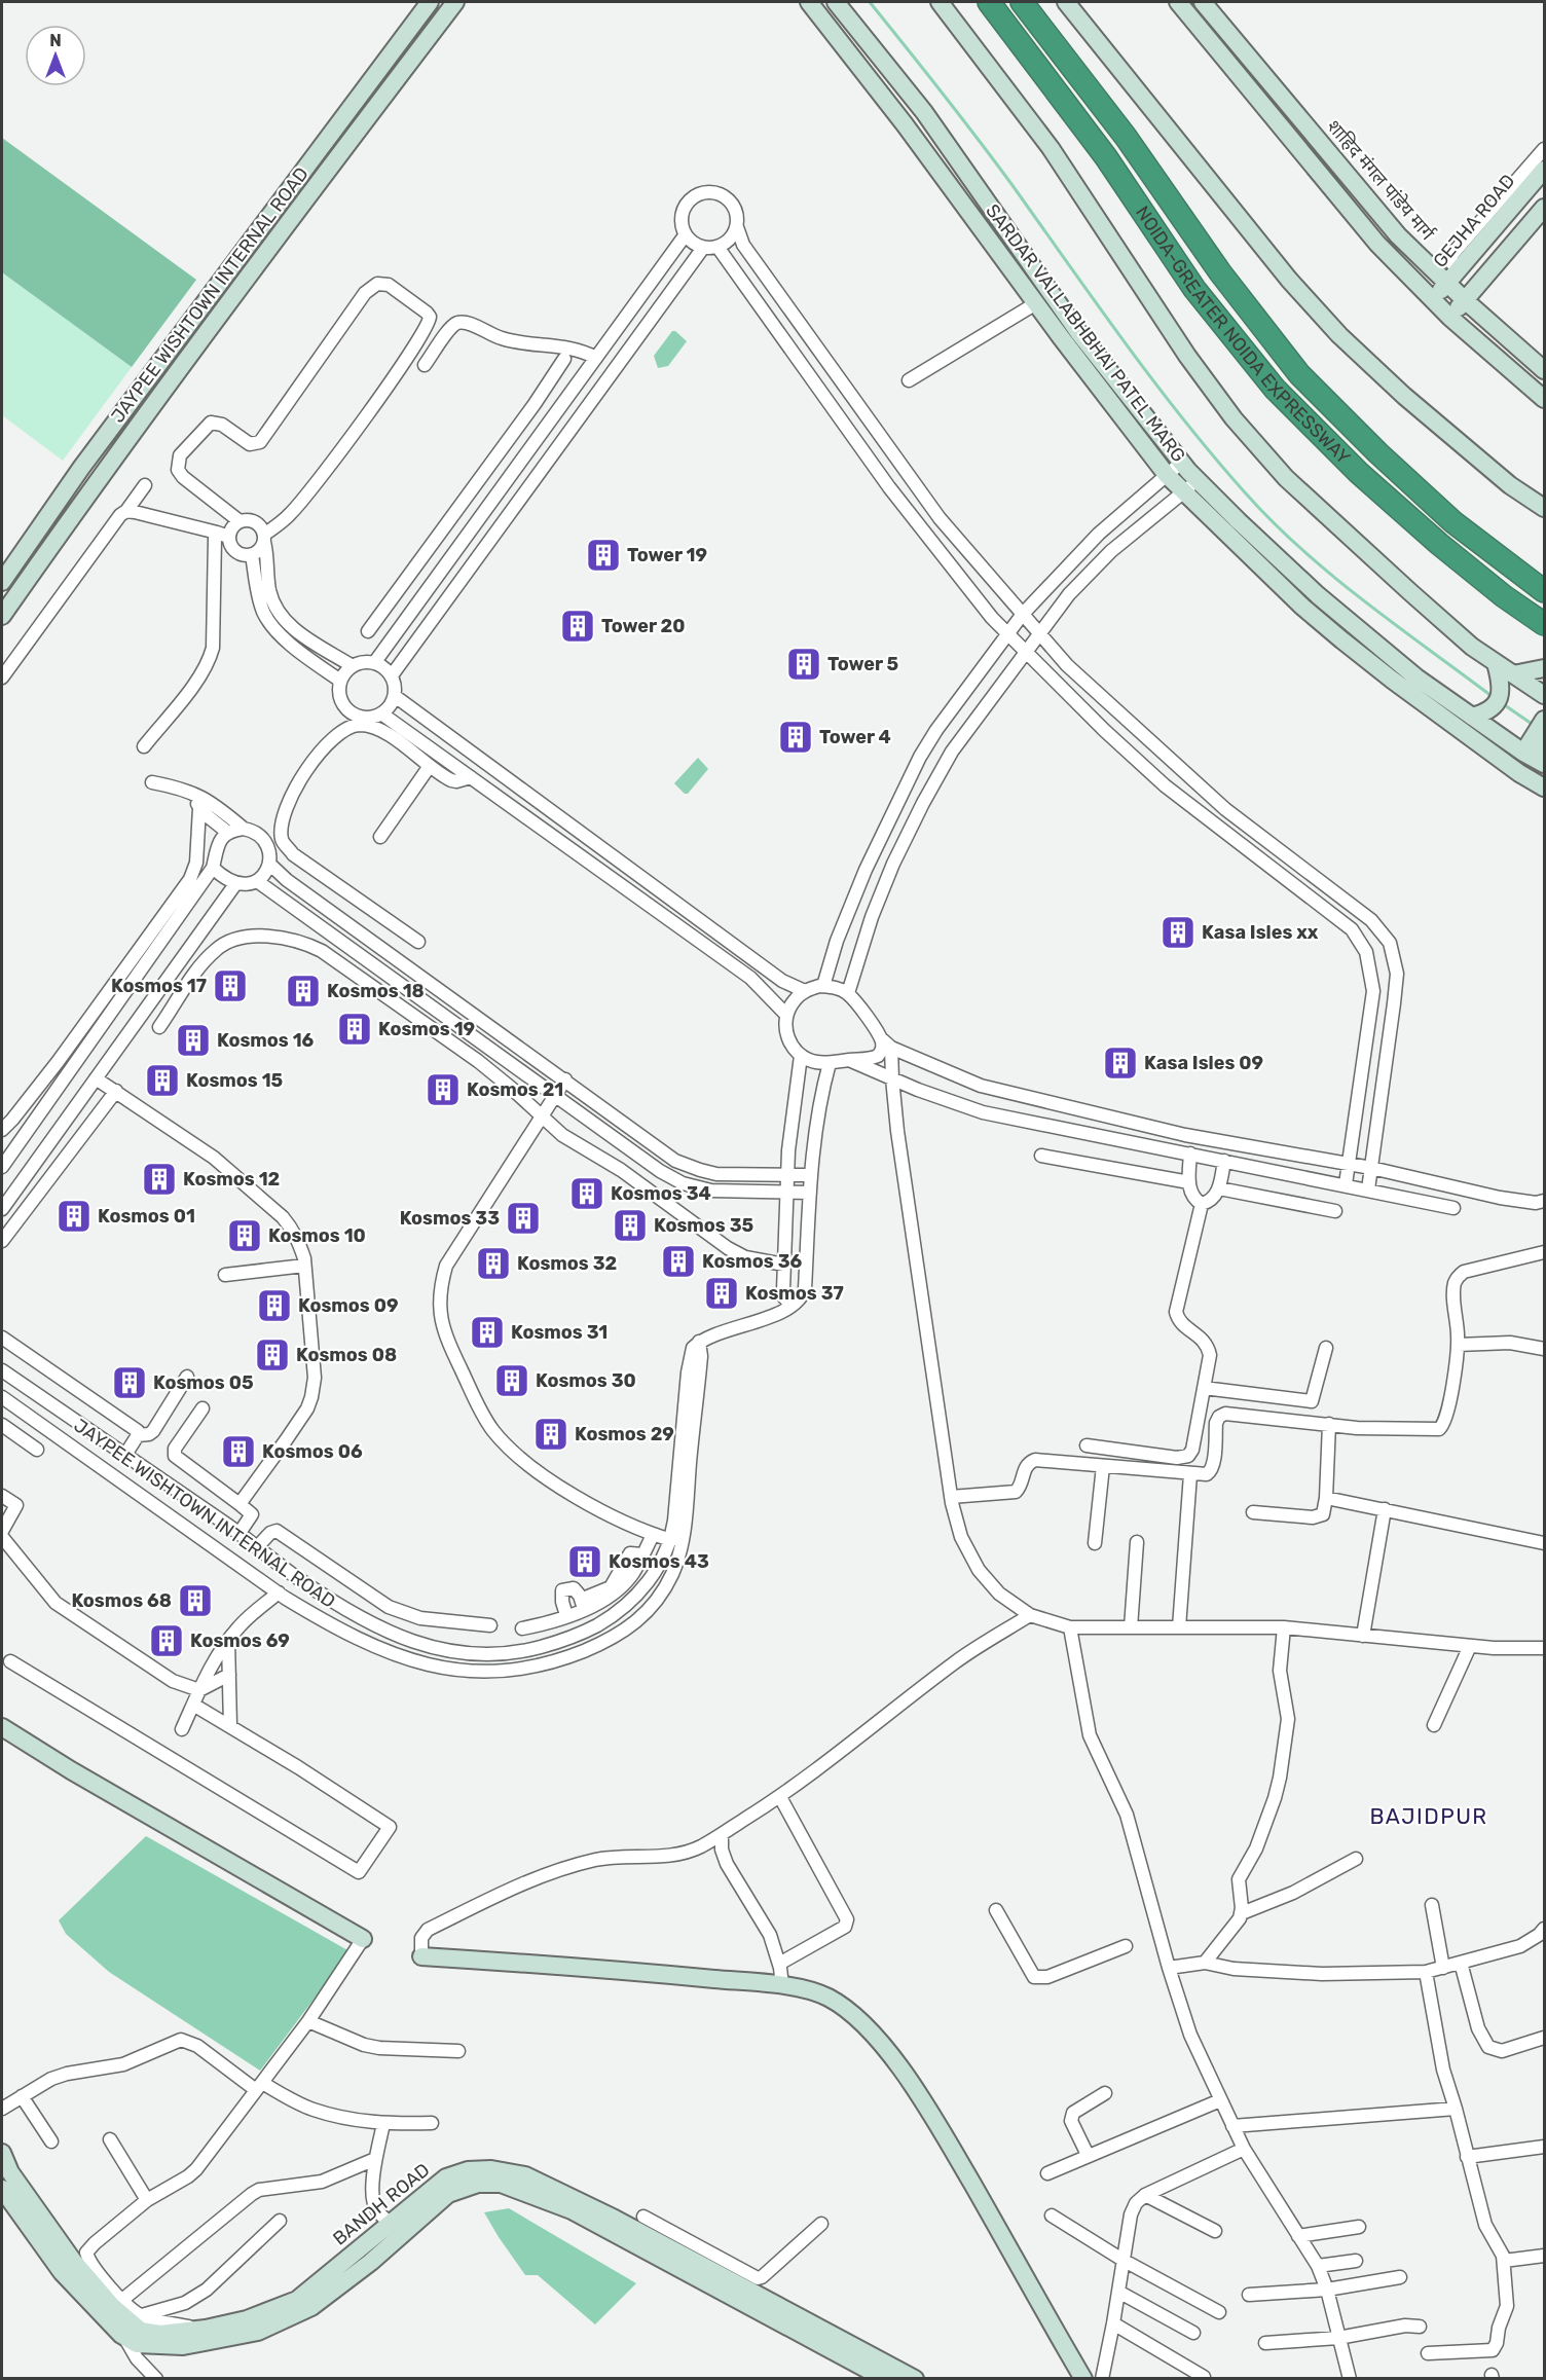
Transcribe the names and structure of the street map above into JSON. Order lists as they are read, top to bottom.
{
  "streets": {
    "highway": ["NOIDA-GREATER NOIDA EXPRESSWAY"],
    "street": [
      "शाहिद मंगल पांडेय मार्ग",
      "GEJHA ROAD",
      "JAYPEE WISHTOWN INTERNAL ROAD",
      "SARDAR VALLABHBHAI PATEL MARG",
      "BANDH ROAD"
    ]
  },
  "crossings": [
    ["शाहिद मंगल पांडेय मार्ग", "GEJHA ROAD"]
  ],
  "districts": ["BAJIDPUR"],
  "places": {
    "building": [
      "Tower 19",
      "Tower 20",
      "Tower 5",
      "Tower 4",
      "Kasa Isles xx",
      "Kosmos 17",
      "Kosmos 18",
      "Kosmos 19",
      "Kosmos 16",
      "Kasa Isles 09",
      "Kosmos 15",
      "Kosmos 21",
      "Kosmos 12",
      "Kosmos 34",
      "Kosmos 01",
      "Kosmos 33",
      "Kosmos 35",
      "Kosmos 10",
      "Kosmos 36",
      "Kosmos 32",
      "Kosmos 37",
      "Kosmos 09",
      "Kosmos 31",
      "Kosmos 08",
      "Kosmos 30",
      "Kosmos 05",
      "Kosmos 29",
      "Kosmos 06",
      "Kosmos 43",
      "Kosmos 68",
      "Kosmos 69"
    ]
  },
  "north": "top"
}
